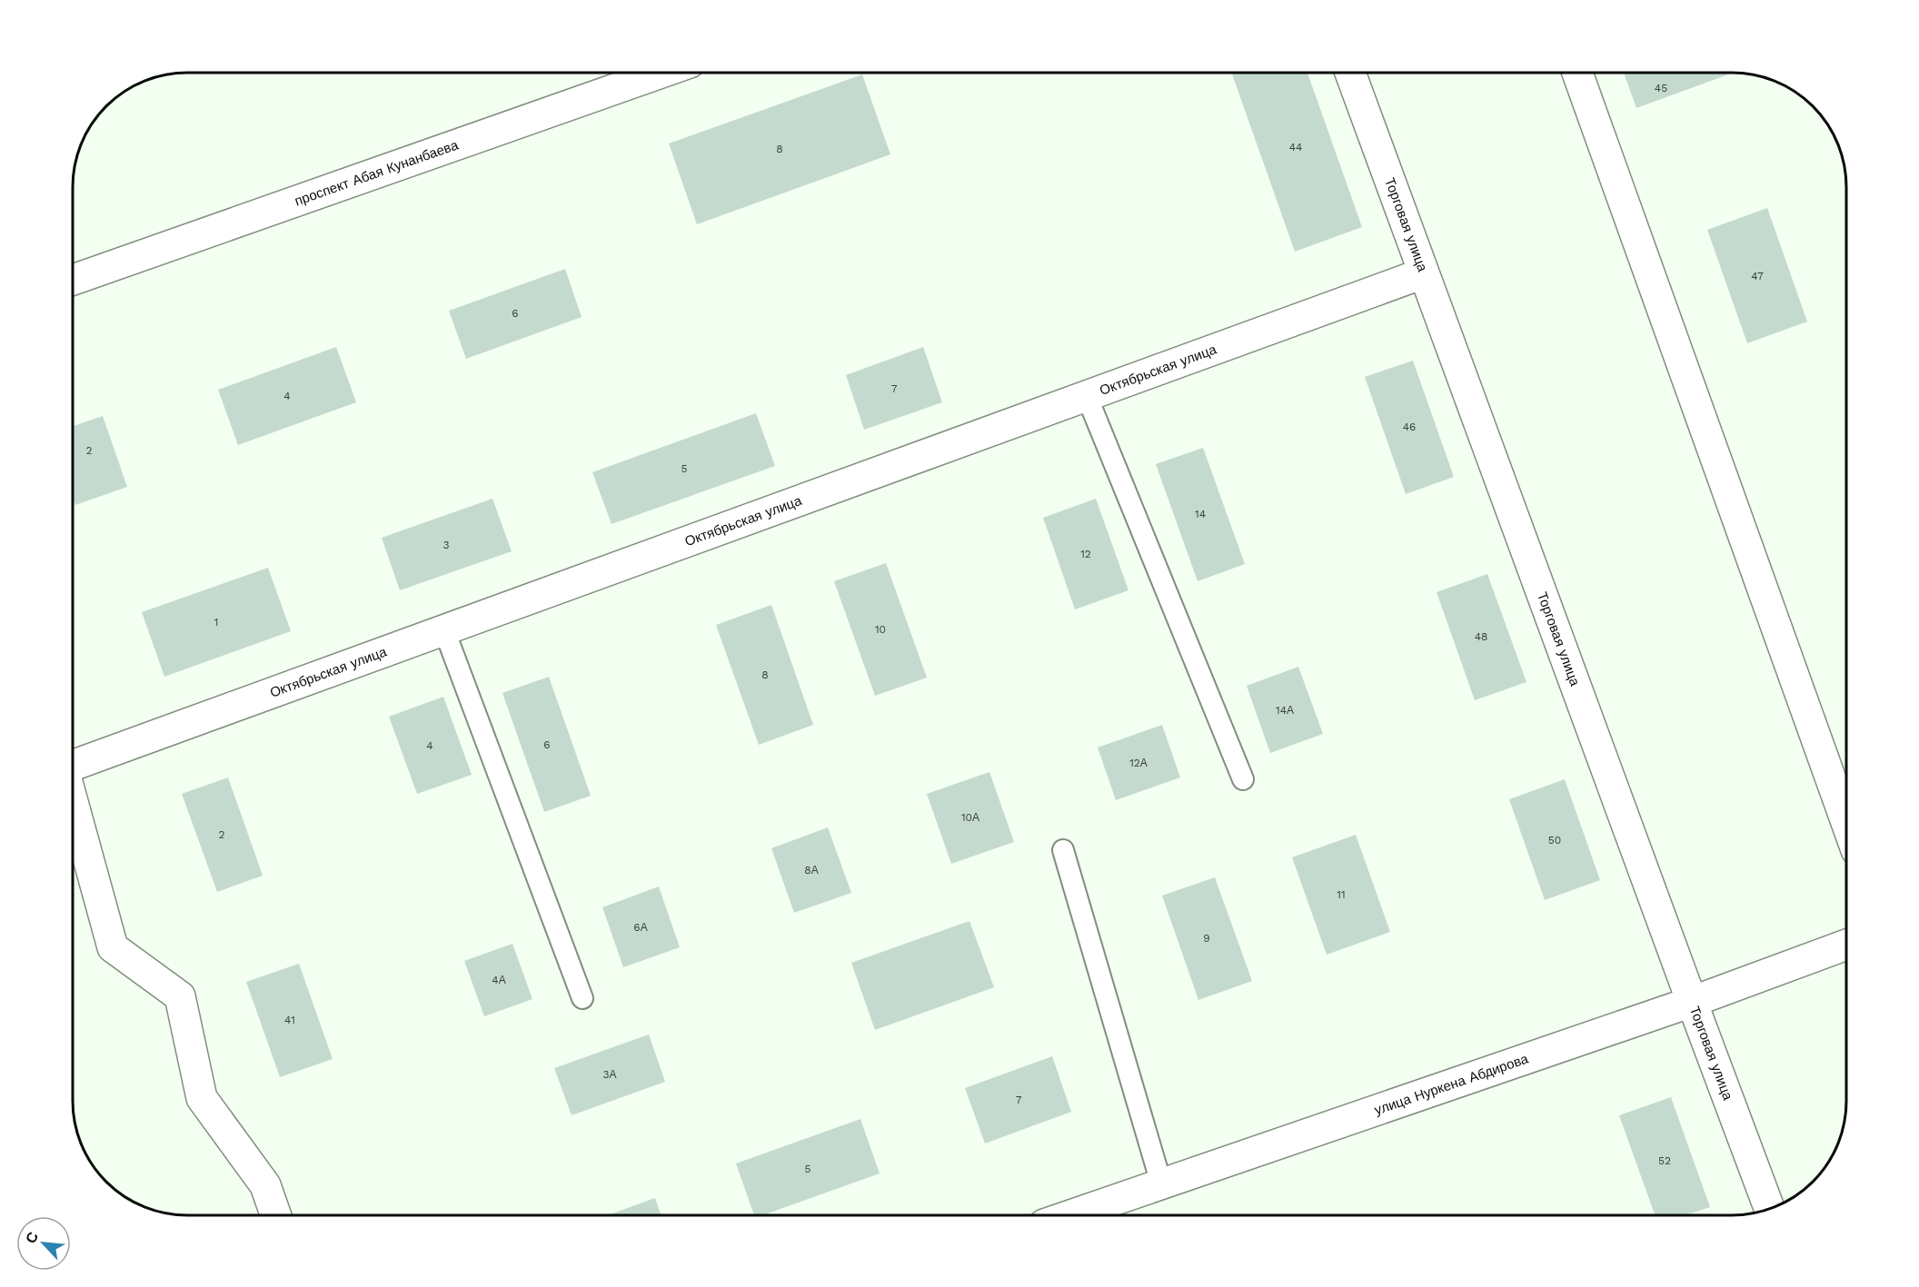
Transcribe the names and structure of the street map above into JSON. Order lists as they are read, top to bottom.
{
  "streets": {
    "street": [
      "проспект Абая Кунанбаева",
      "Торговая улица",
      "Октябрьская улица",
      "улица Нуркена Абдирова"
    ]
  },
  "crossings": [
    ["Торговая улица", "Октябрьская улица"],
    ["Торговая улица", "улица Нуркена Абдирова"]
  ],
  "house_numbers": [
    "45",
    "44",
    "8",
    "47",
    "6",
    "7",
    "4",
    "46",
    "2",
    "5",
    "14",
    "3",
    "12",
    "1",
    "10",
    "48",
    "8",
    "14А",
    "6",
    "4",
    "12А",
    "10А",
    "2",
    "50",
    "8А",
    "11",
    "6А",
    "9",
    "4А",
    "41",
    "3А",
    "7",
    "52",
    "5"
  ],
  "north": "top left"
}
